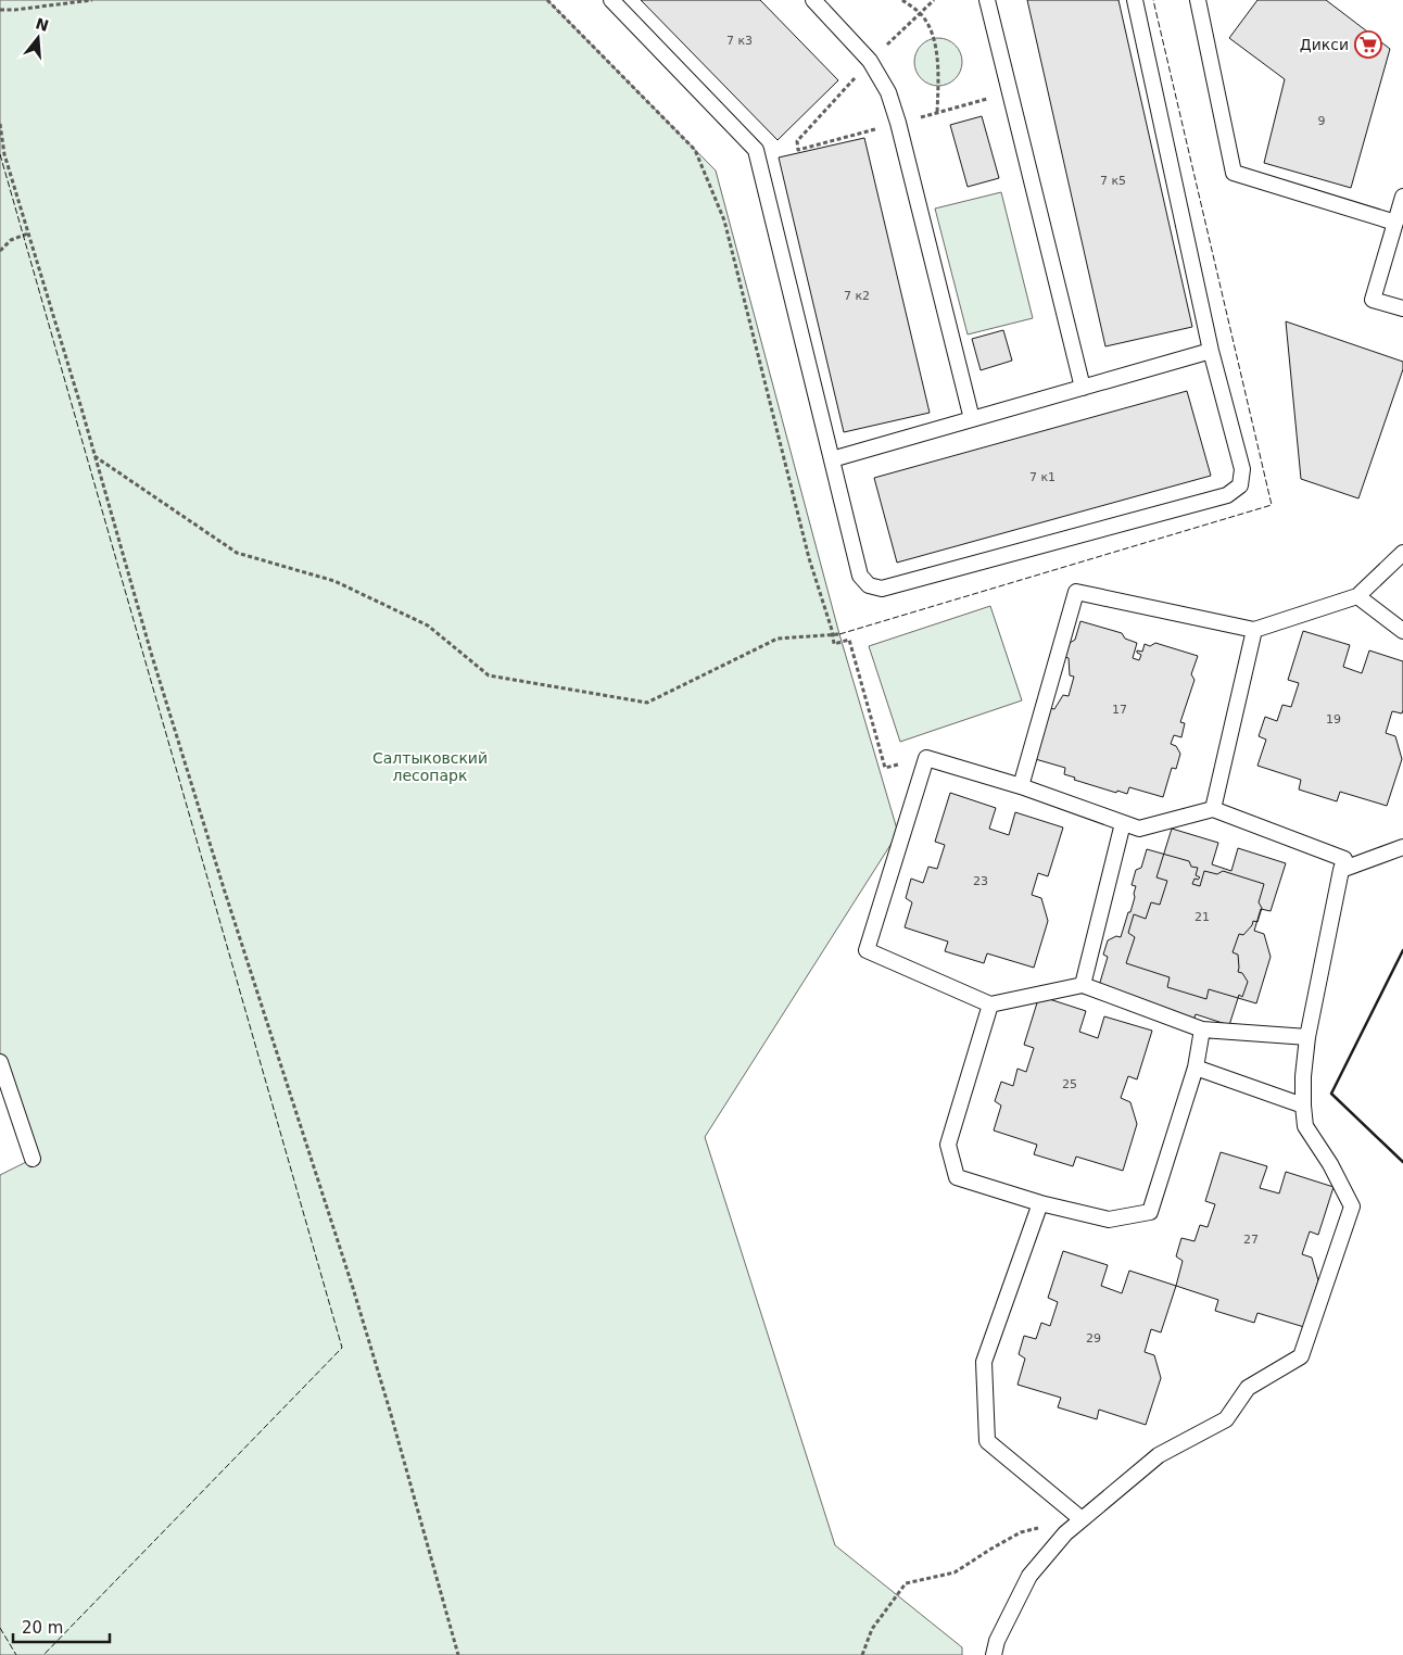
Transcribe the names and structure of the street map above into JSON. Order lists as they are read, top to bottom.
{
  "parks": ["Салтыковский лесопарк"],
  "places": {
    "supermarket": ["Дикси"]
  },
  "house_numbers": [
    "7 к3",
    "9",
    "7 к5",
    "7 к2",
    "7 к1",
    "17",
    "19",
    "23",
    "21",
    "25",
    "27",
    "29"
  ],
  "scale_bar": "20 m",
  "north": "top"
}
